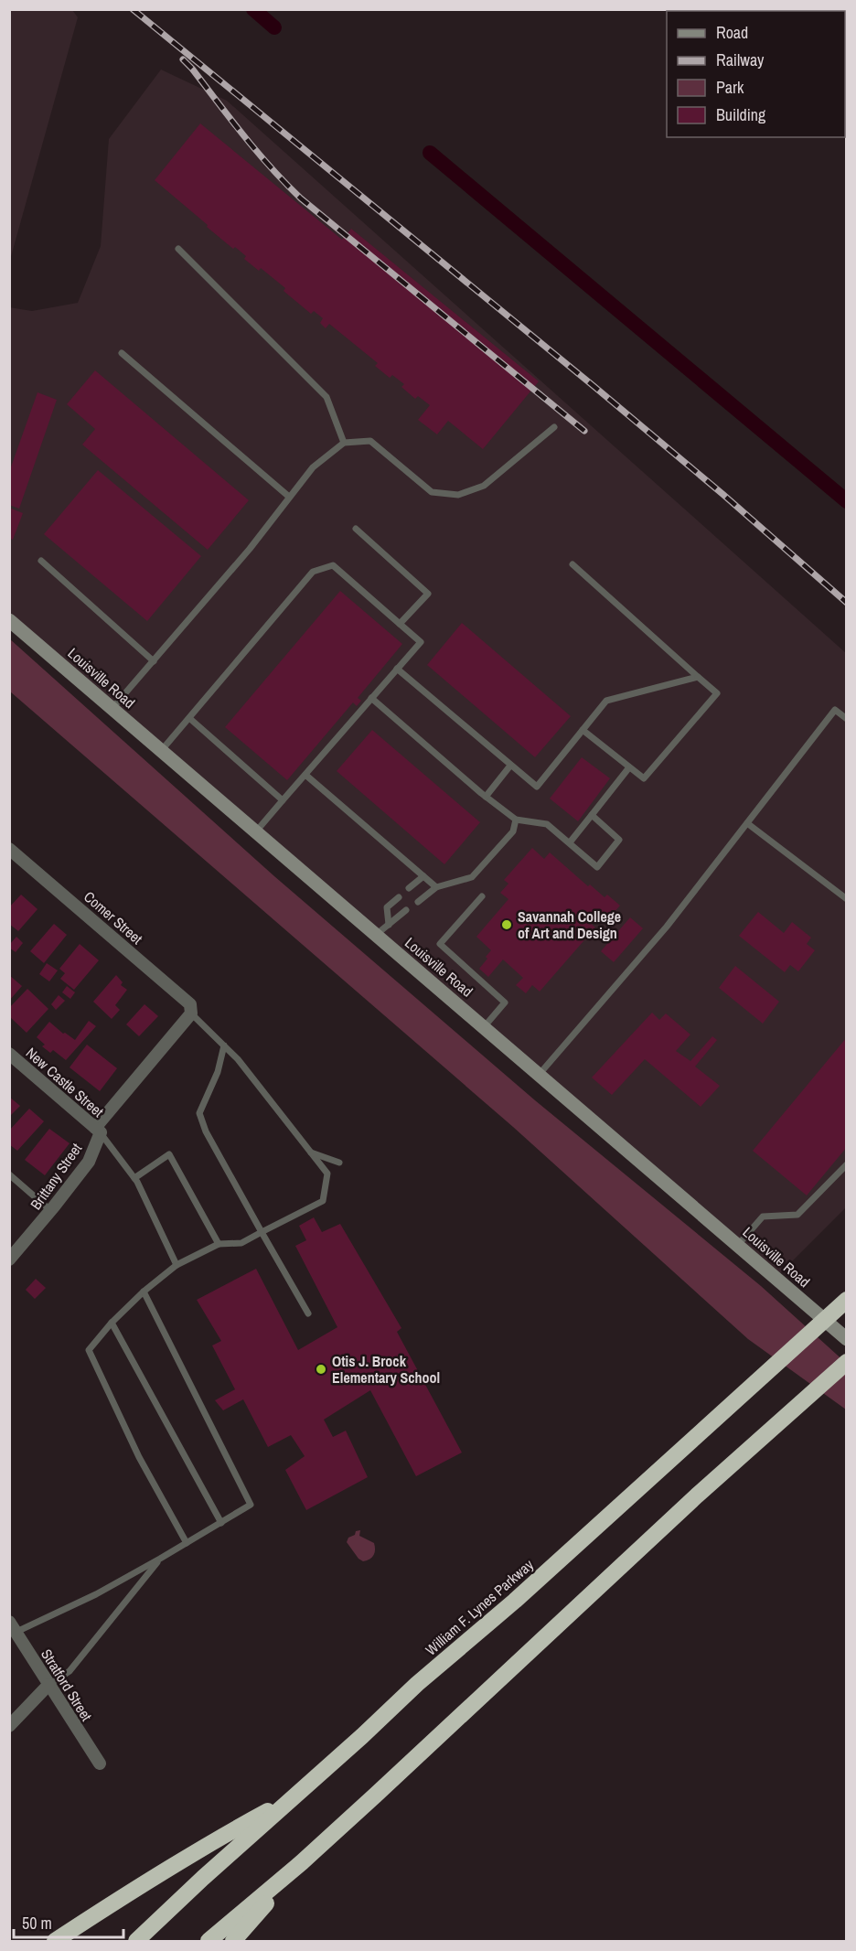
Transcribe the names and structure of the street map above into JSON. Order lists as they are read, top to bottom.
{
  "streets": {
    "highway": ["William F. Lynes Parkway"],
    "main road": ["Louisville Road"],
    "street": [
      "Comer Street",
      "New Castle Street",
      "Brittany Street",
      "Stratford Street"
    ]
  },
  "crossings": [
    ["Comer Street", "Brittany Street"],
    ["New Castle Street", "Brittany Street"]
  ],
  "places": ["Savannah College of Art and Design", "Otis J. Brock Elementary School"],
  "legend": [
    "Road",
    "Railway",
    "Park",
    "Building"
  ],
  "scale_bar": "50 m"
}
